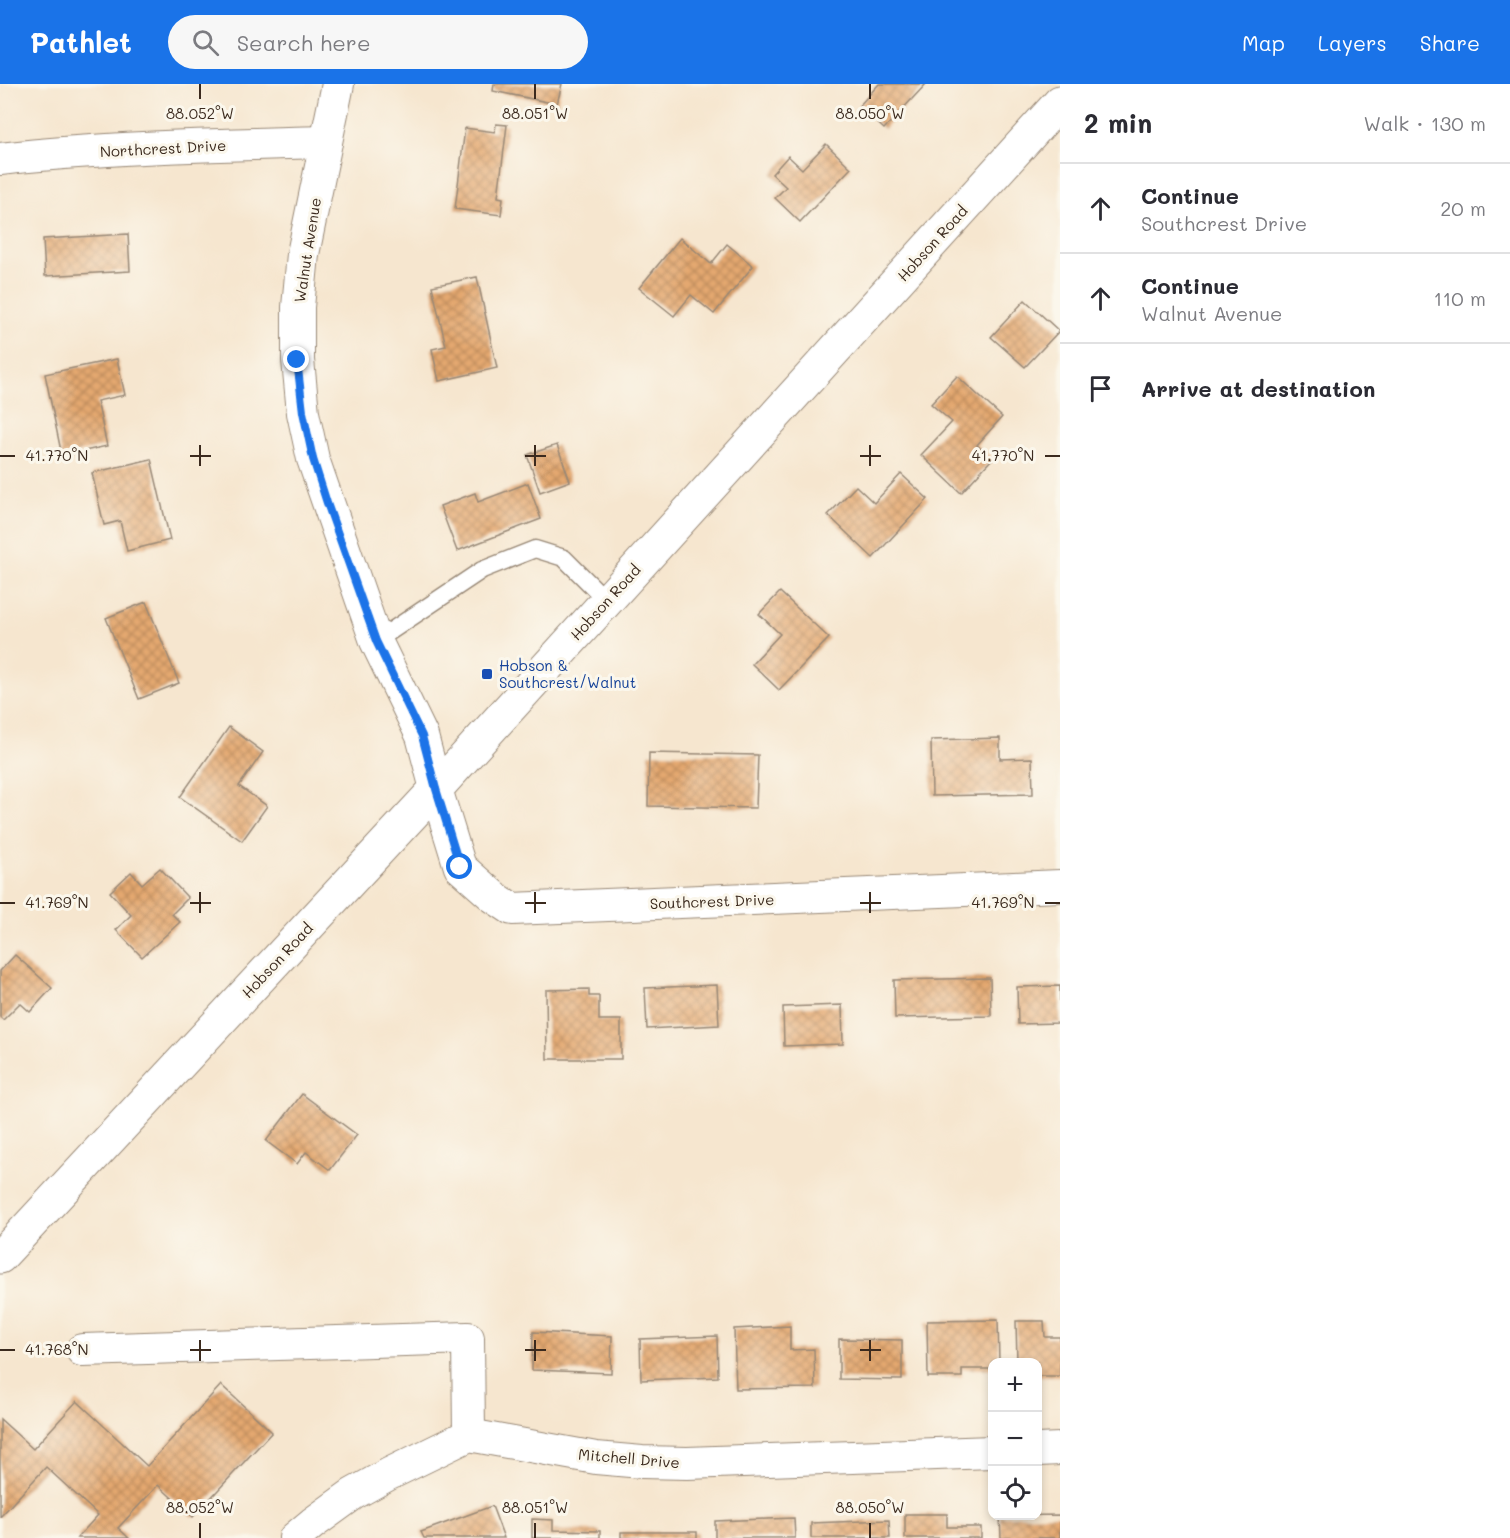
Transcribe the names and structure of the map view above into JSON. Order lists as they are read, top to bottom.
{
  "streets": {
    "main road": ["Hobson Road"],
    "street": [
      "Northcrest Drive",
      "Walnut Avenue",
      "Southcrest Drive",
      "Mitchell Drive"
    ]
  },
  "crossings": [
    ["Northcrest Drive", "Walnut Avenue"],
    ["Hobson Road", "Walnut Avenue"],
    ["Hobson Road", "Southcrest Drive"],
    ["Walnut Avenue", "Southcrest Drive"]
  ],
  "places": {
    "transit": ["Hobson & Southcrest/Walnut"]
  },
  "page": {
    "header": "Pathlet",
    "search": "Search here",
    "nav": ["Map", "Layers", "Share"],
    "heading": ["2 min", "Walk · 130 m"],
    "list": [
      ["Continue", "Southcrest Drive", "20 m"],
      ["Continue", "Walnut Avenue", "110 m"],
      "Arrive at destination"
    ],
    "map_buttons": ["+", "−"]
  },
  "coordinates": [
    "88.052°W",
    "88.051°W",
    "88.050°W",
    "41.770°N",
    "41.769°N",
    "41.768°N"
  ]
}
